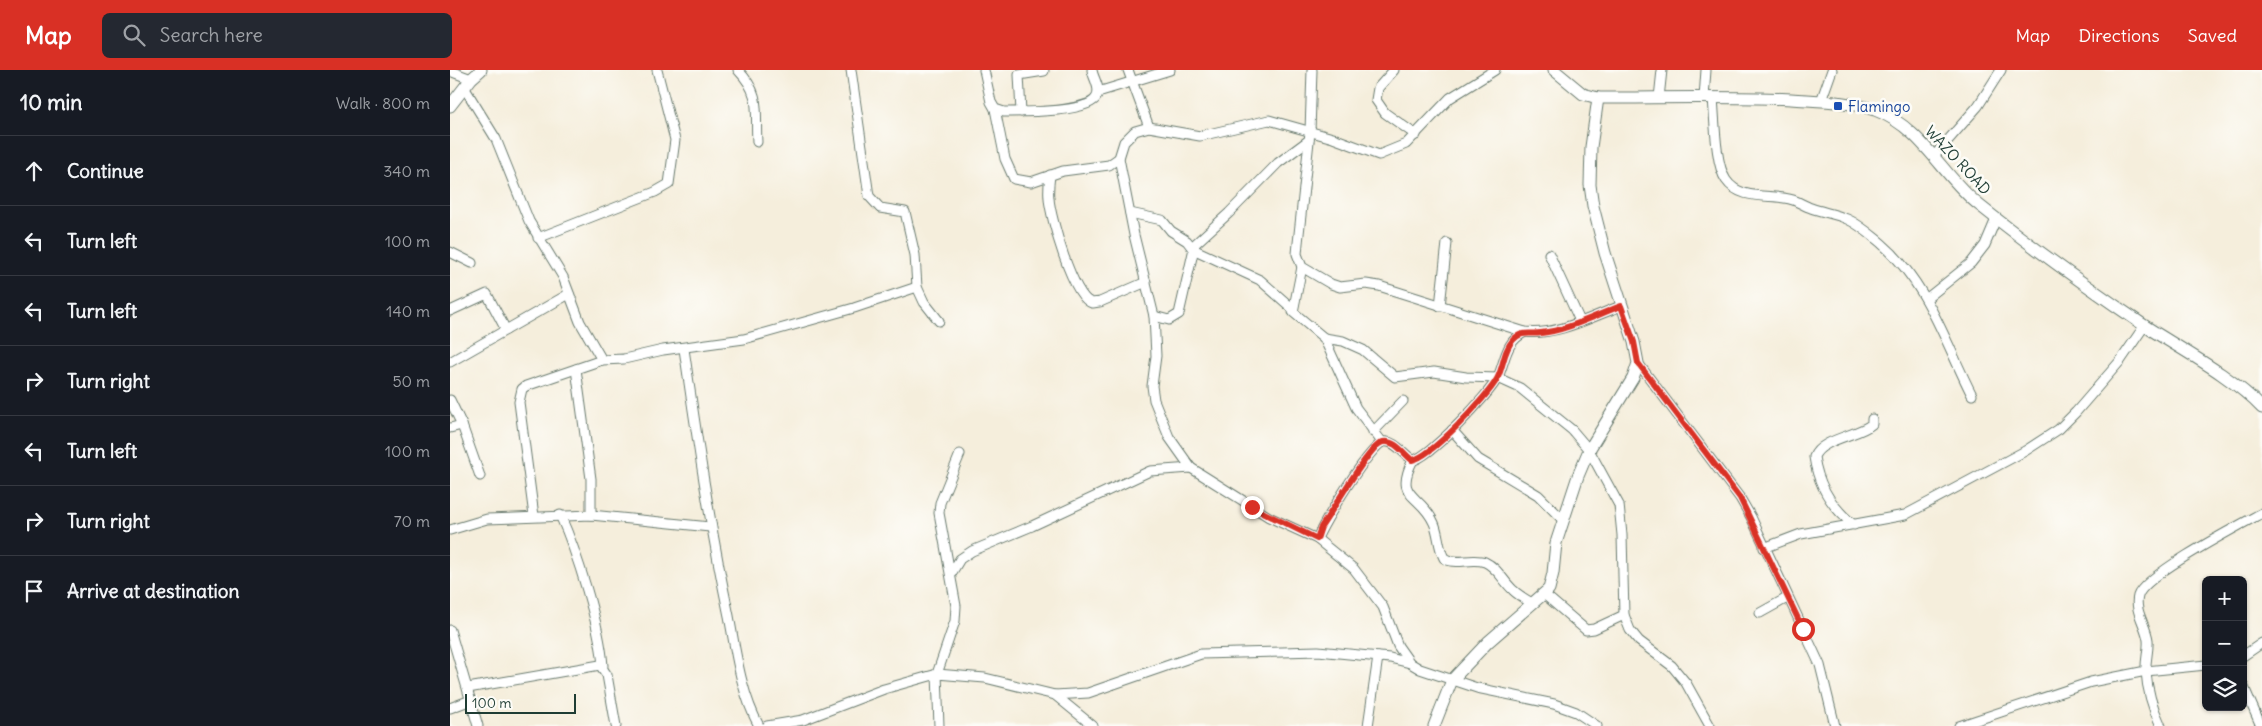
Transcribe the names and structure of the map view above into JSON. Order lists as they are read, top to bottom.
{
  "streets": {
    "main road": ["WAZO ROAD"]
  },
  "places": {
    "transit": ["Flamingo"]
  },
  "scale_bar": "100 m",
  "page": {
    "header": "Map",
    "search": "Search here",
    "nav": ["Map", "Directions", "Saved"],
    "heading": ["10 min", "Walk · 800 m"],
    "list": [
      ["Continue", "340 m"],
      ["Turn left", "100 m"],
      ["Turn left", "140 m"],
      ["Turn right", "50 m"],
      ["Turn left", "100 m"],
      ["Turn right", "70 m"],
      "Arrive at destination"
    ],
    "map_buttons": ["+", "−"],
    "scale": "100 m"
  }
}
